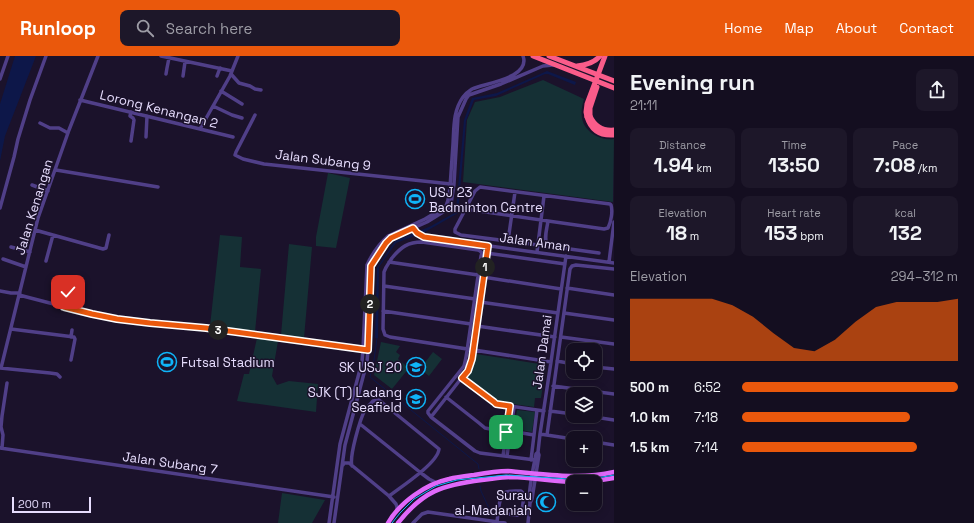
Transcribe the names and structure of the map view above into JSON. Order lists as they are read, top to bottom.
{
  "streets": {
    "street": [
      "Lorong Kenangan 2",
      "Jalan Subang 9",
      "Jalan Kenangan",
      "Jalan Aman",
      "Jalan Damai",
      "Jalan Subang 7"
    ]
  },
  "crossings": [
    ["Lorong Kenangan 2", "Jalan Subang 9"],
    ["Lorong Kenangan 2", "Jalan Kenangan"],
    ["Jalan Aman", "Jalan Damai"]
  ],
  "places": {
    "sports": ["USJ 23 Badminton Centre", "Futsal Stadium"],
    "school or university": ["SK USJ 20", "SJK (T) Ladang Seafield"],
    "mosque": ["Surau al-Madaniah"]
  },
  "scale_bar": "200 m",
  "page": {
    "header": "Runloop",
    "search": "Search here",
    "nav": [
      "Home",
      "Map",
      "About",
      "Contact"
    ],
    "heading": ["Evening run", "21:11"],
    "stats": [
      ["Distance", "1.94 km"],
      ["Time", "13:50"],
      ["Pace", "7:08 /km"],
      ["Elevation", "18 m"],
      ["Heart rate", "153 bpm"],
      ["kcal", "132"]
    ],
    "pins": ["1", "2", "3"],
    "chart": ["Elevation", "294–312 m"],
    "map_buttons": ["+", "−"],
    "list": [
      {
        "name": "500 m",
        "note": "6:52"
      },
      {
        "name": "1.0 km",
        "note": "7:18"
      },
      {
        "name": "1.5 km",
        "note": "7:14"
      }
    ],
    "scale": "200 m"
  }
}
